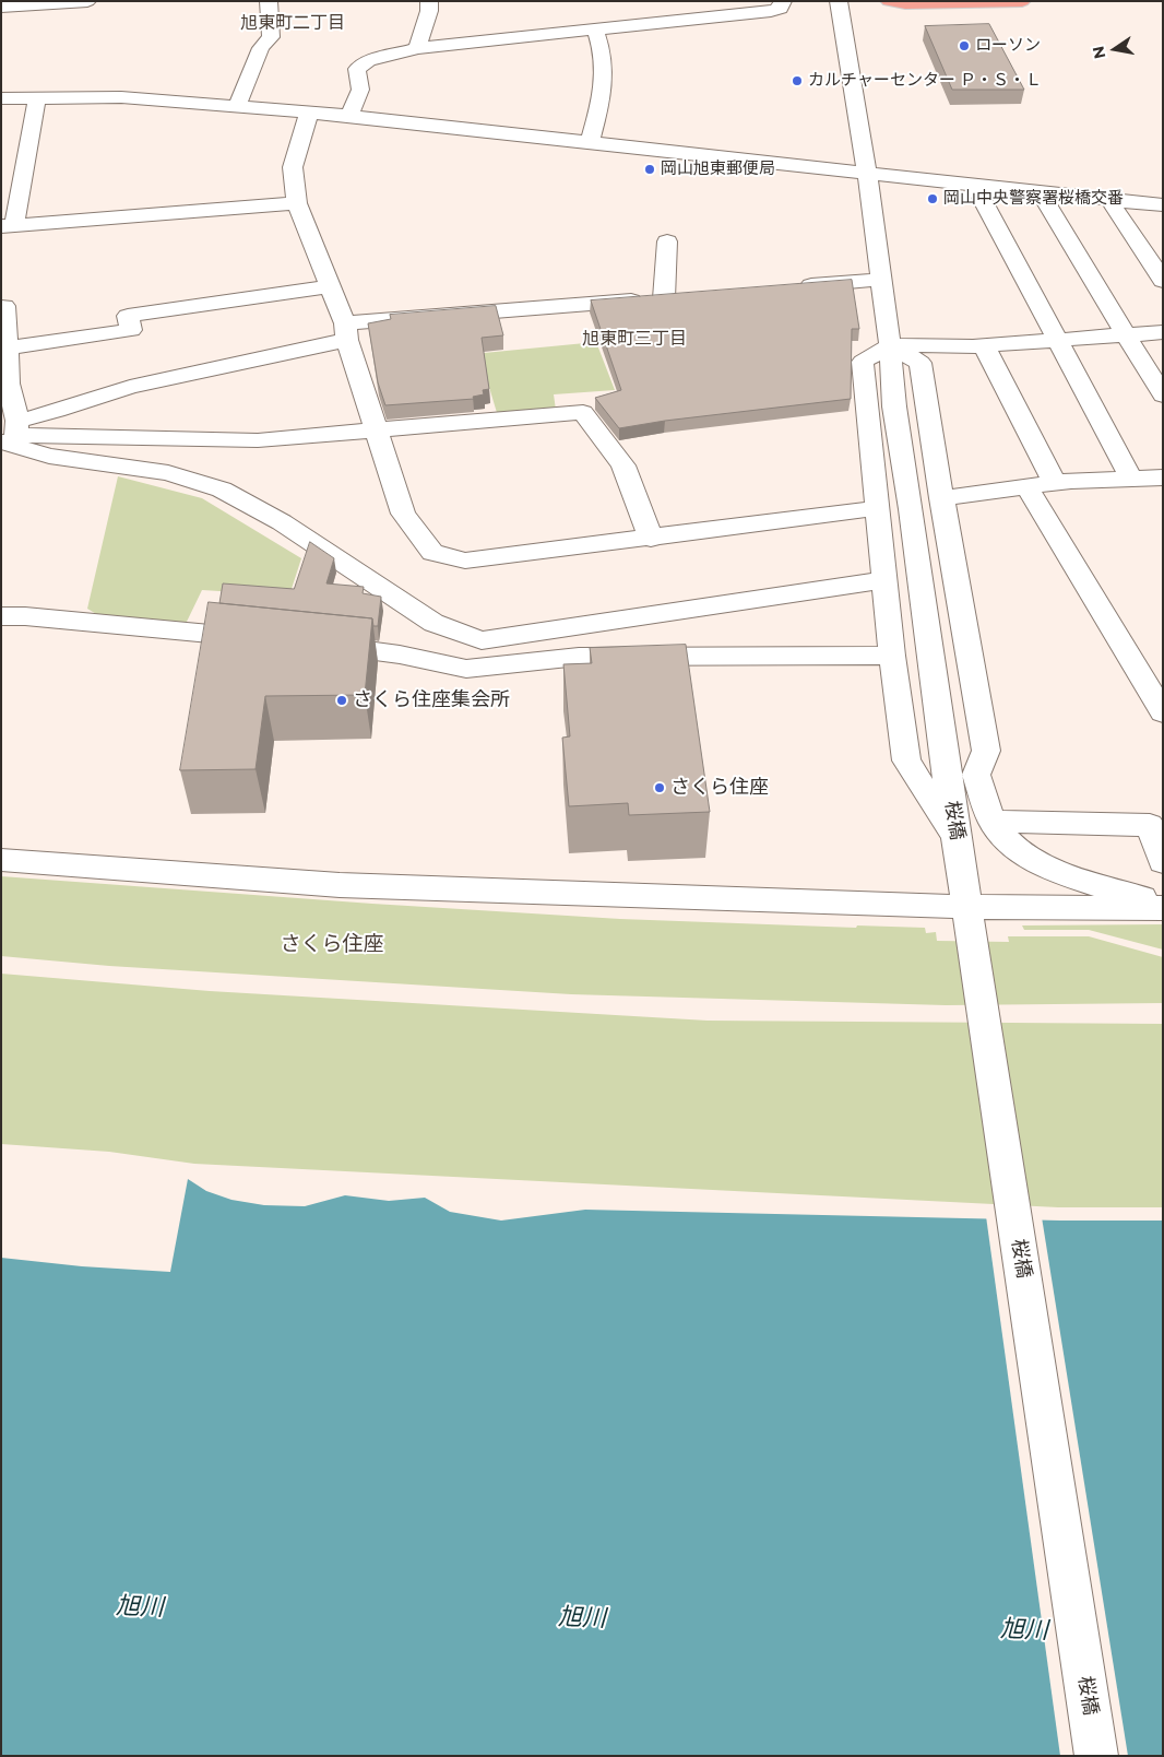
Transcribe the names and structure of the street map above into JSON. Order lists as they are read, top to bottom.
{
  "streets": {
    "street": ["桜橋"]
  },
  "districts": ["旭東町二丁目", "旭東町三丁目", "さくら住座"],
  "water": ["旭川"],
  "places": [
    "ローソン",
    "カルチャーセンター Ｐ・Ｓ・Ｌ",
    "岡山旭東郵便局",
    "岡山中央警察署桜橋交番",
    "さくら住座集会所",
    "さくら住座"
  ],
  "north": "left"
}
